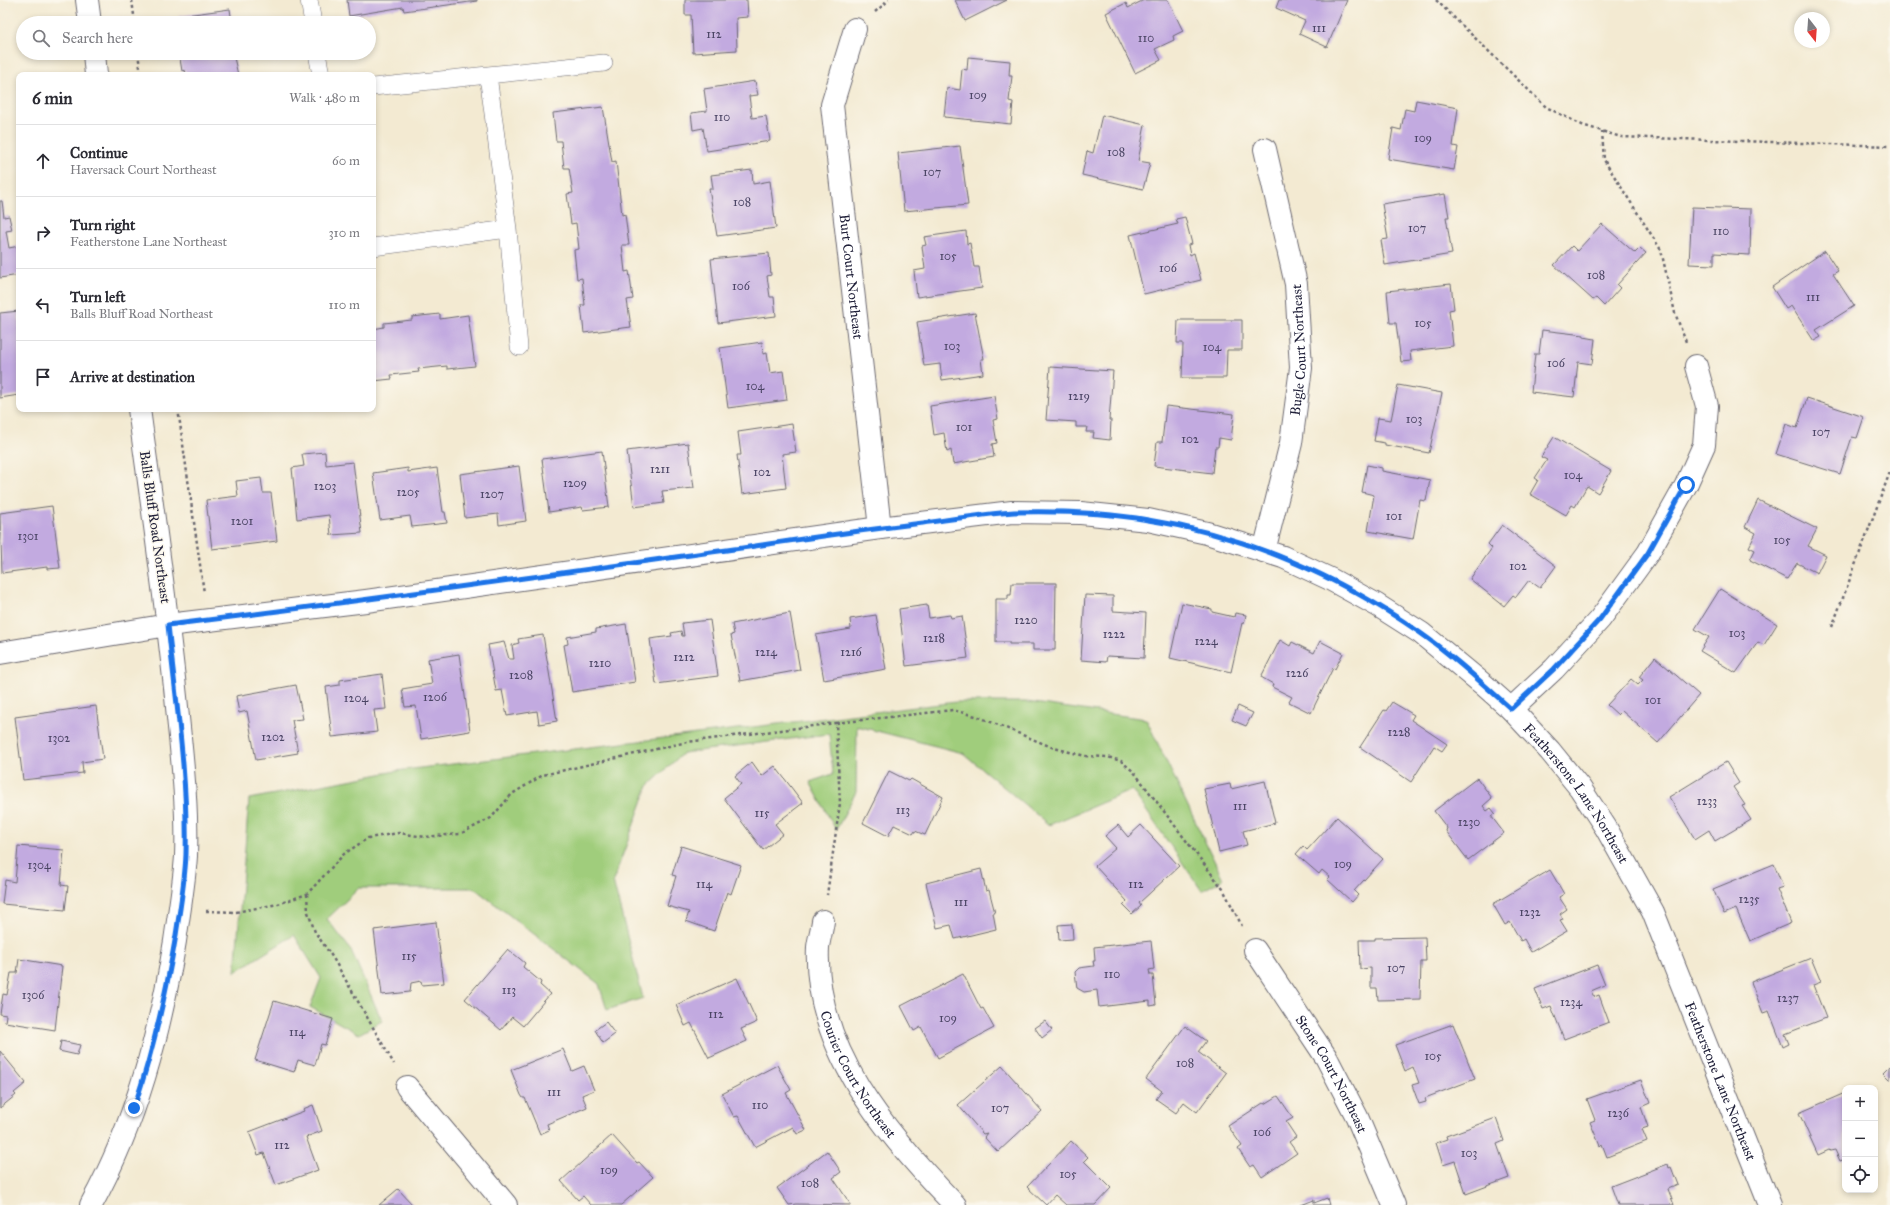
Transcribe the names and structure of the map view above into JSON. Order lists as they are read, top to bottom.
{
  "streets": {
    "street": [
      "Burt Court Northeast",
      "Bugle Court Northeast",
      "Balls Bluff Road Northeast",
      "Featherstone Lane Northeast",
      "Courier Court Northeast",
      "Stone Court Northeast"
    ]
  },
  "crossings": [
    ["Burt Court Northeast", "Featherstone Lane Northeast"],
    ["Bugle Court Northeast", "Featherstone Lane Northeast"],
    ["Balls Bluff Road Northeast", "Featherstone Lane Northeast"]
  ],
  "house_numbers": [
    "111",
    "112",
    "110",
    "109",
    "110",
    "109",
    "108",
    "107",
    "108",
    "107",
    "110",
    "105",
    "106",
    "108",
    "106",
    "111",
    "105",
    "103",
    "104",
    "106",
    "104",
    "1219",
    "103",
    "101",
    "107",
    "102",
    "1211",
    "102",
    "104",
    "1209",
    "1203",
    "1205",
    "1207",
    "101",
    "1201",
    "1301",
    "105",
    "102",
    "1220",
    "103",
    "1222",
    "1218",
    "1224",
    "1214",
    "1216",
    "1212",
    "1210",
    "1226",
    "1208",
    "1206",
    "1204",
    "101",
    "1228",
    "1202",
    "1302",
    "1233",
    "111",
    "113",
    "115",
    "1230",
    "109",
    "1304",
    "114",
    "112",
    "1235",
    "111",
    "1232",
    "115",
    "107",
    "110",
    "113",
    "1306",
    "1237",
    "1234",
    "112",
    "109",
    "114",
    "105",
    "108",
    "111",
    "110",
    "107",
    "1236",
    "106",
    "112",
    "103",
    "109",
    "105",
    "108"
  ],
  "north": "bottom",
  "page": {
    "search": "Search here",
    "heading": ["6 min", "Walk · 480 m"],
    "list": [
      ["Continue", "Haversack Court Northeast", "60 m"],
      ["Turn right", "Featherstone Lane Northeast", "310 m"],
      ["Turn left", "Balls Bluff Road Northeast", "110 m"],
      "Arrive at destination"
    ],
    "map_buttons": ["+", "−"]
  }
}
